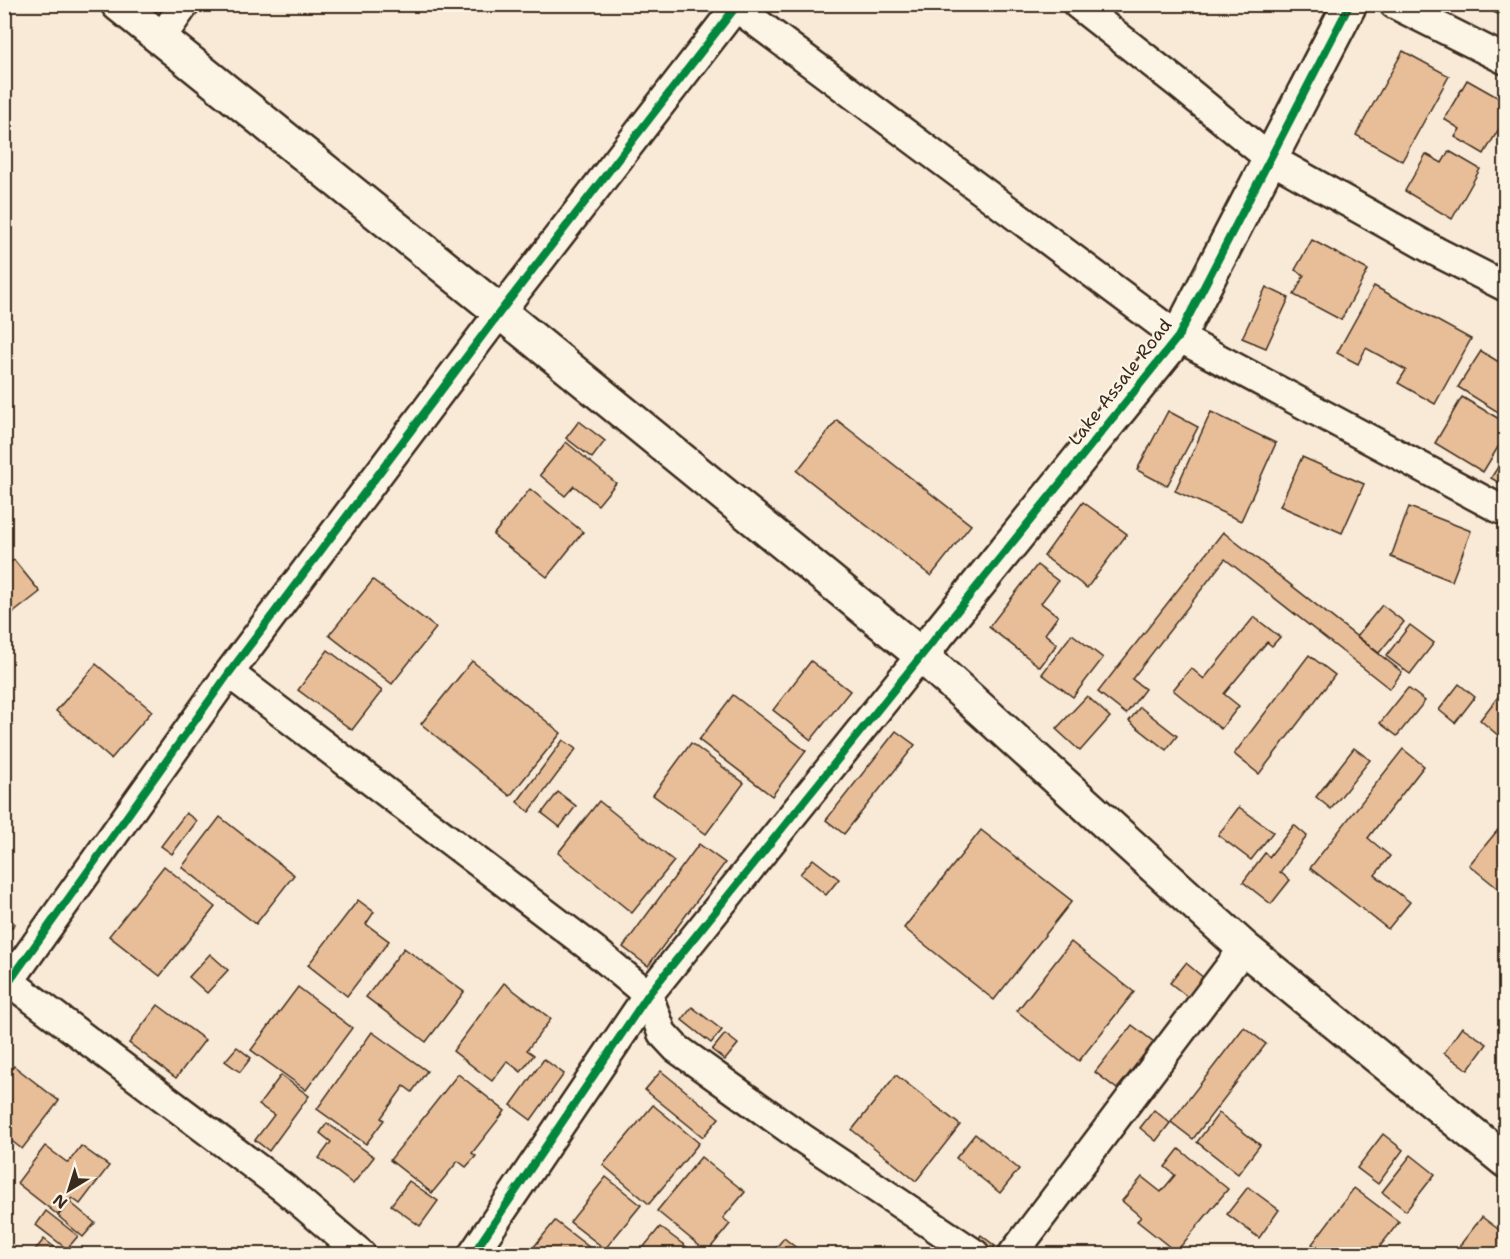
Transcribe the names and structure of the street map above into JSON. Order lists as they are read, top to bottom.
{
  "streets": {
    "main road": ["Lake Assale Road"]
  },
  "north": "bottom left"
}
